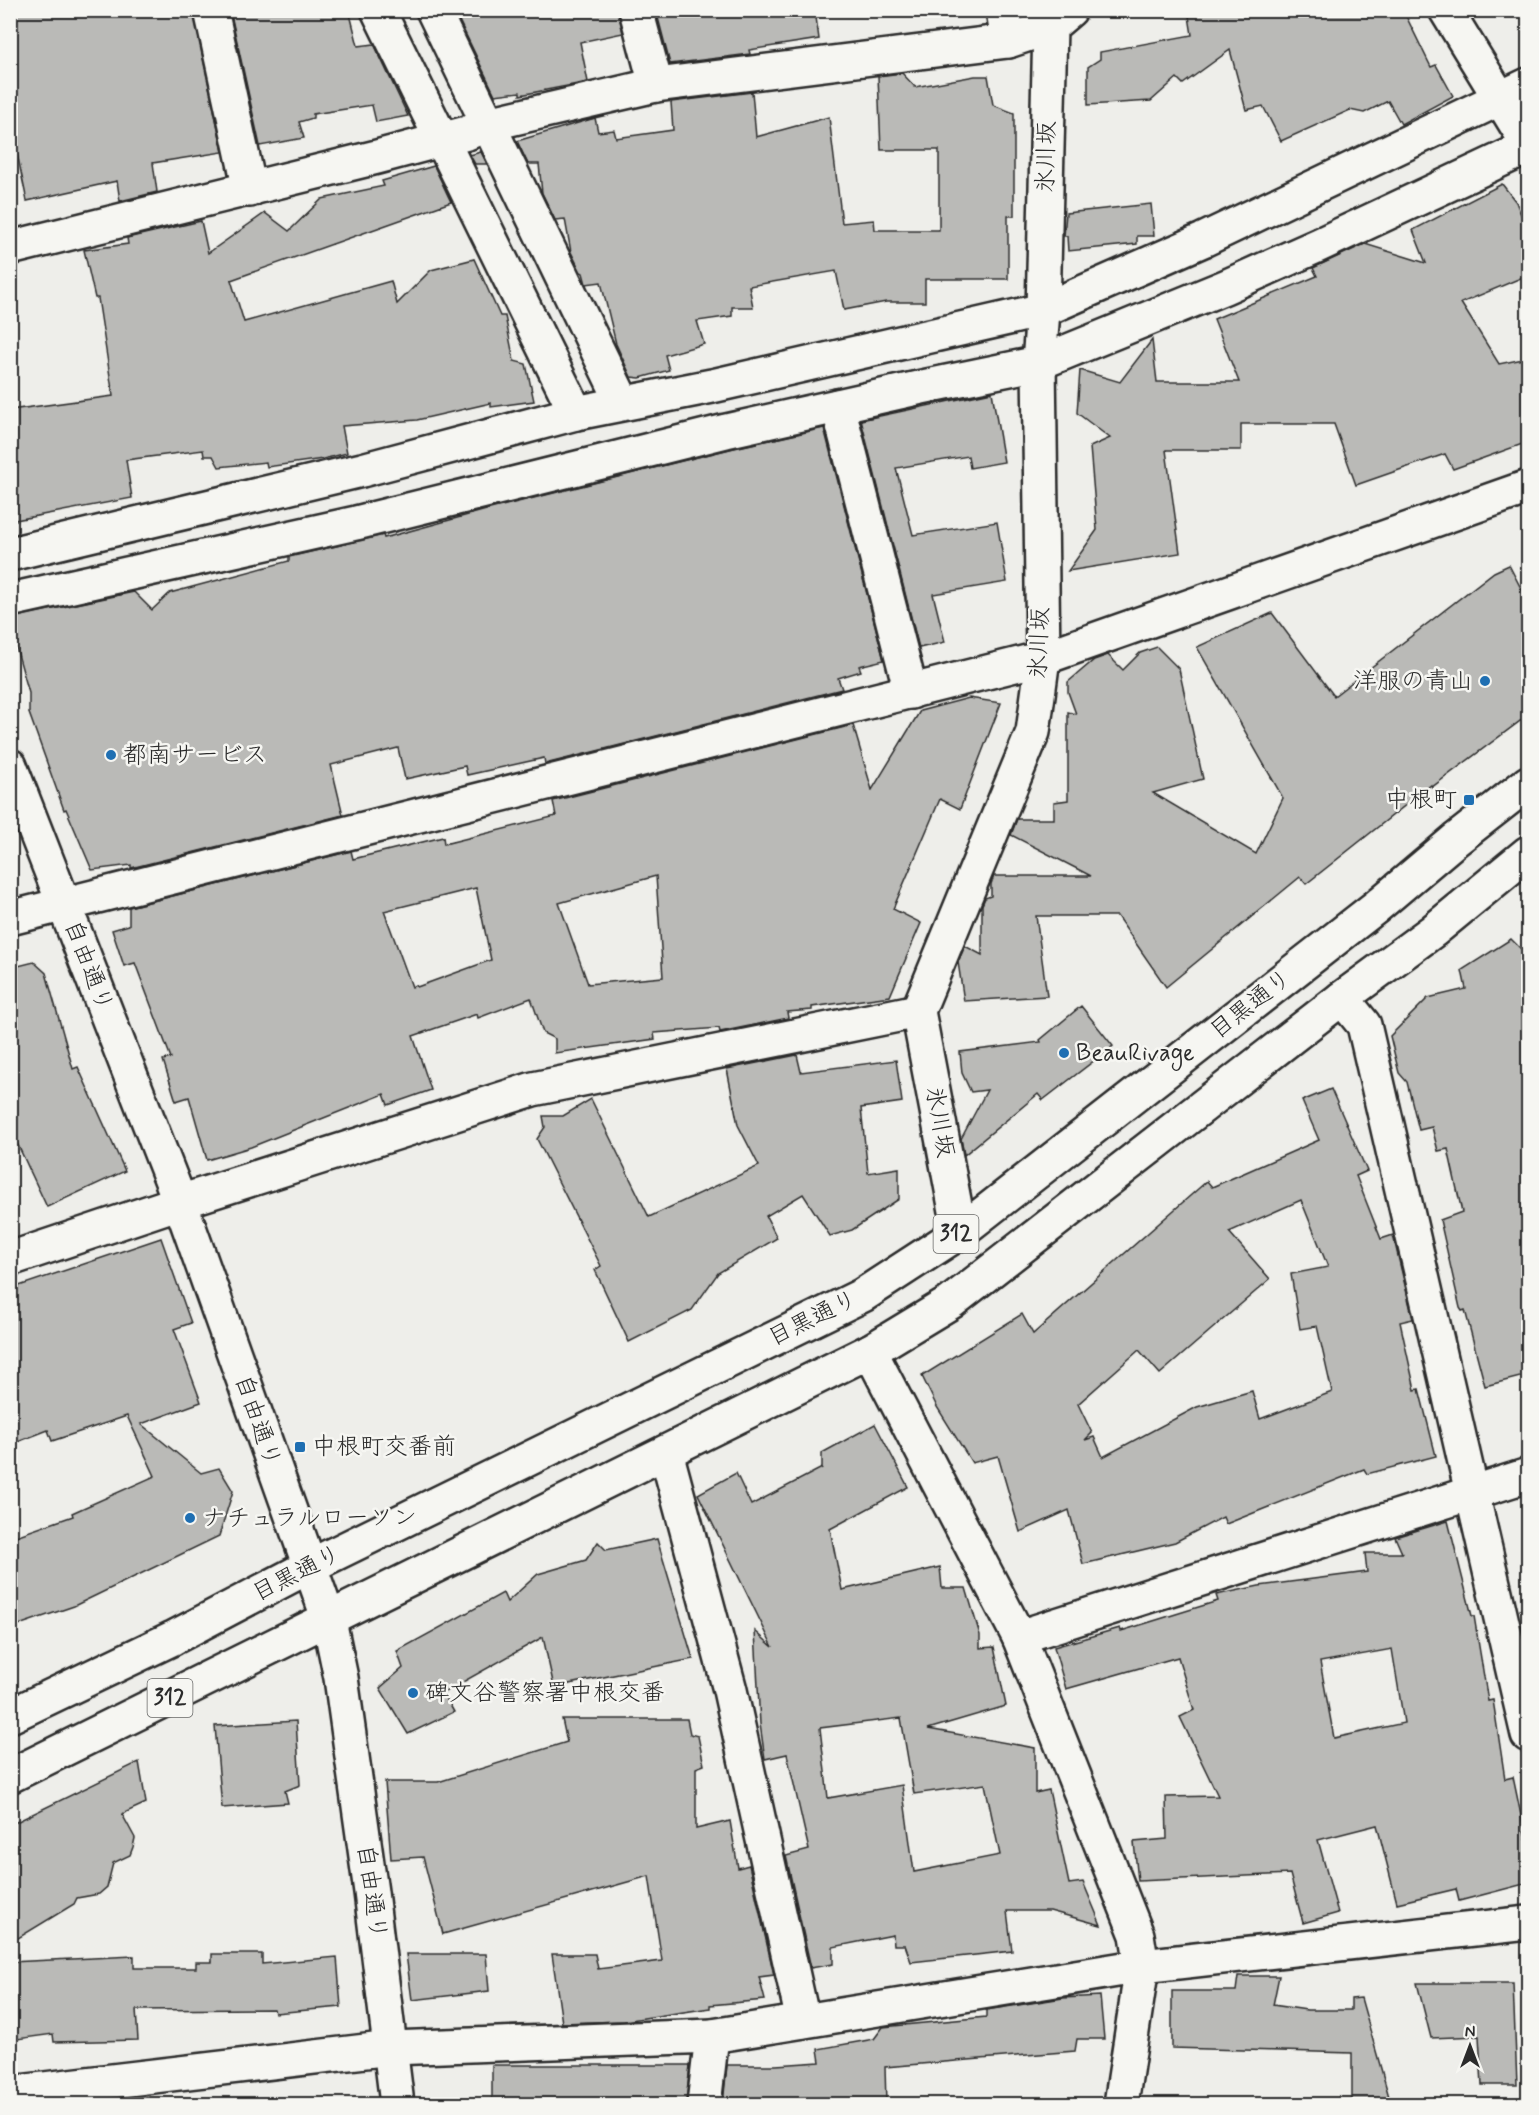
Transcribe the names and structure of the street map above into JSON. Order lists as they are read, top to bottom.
{
  "streets": {
    "street": [
      "氷川坂",
      "自由通り",
      "目黒通り",
      "312"
    ]
  },
  "crossings": [
    ["氷川坂", "目黒通り"],
    ["自由通り", "目黒通り"]
  ],
  "places": {
    "other": [
      "洋服の青山",
      "都南サービス",
      "BeauRivage",
      "ナチュラルローソン",
      "碑文谷警察署中根交番"
    ],
    "transit": ["中根町", "中根町交番前"]
  },
  "north": "top"
}
